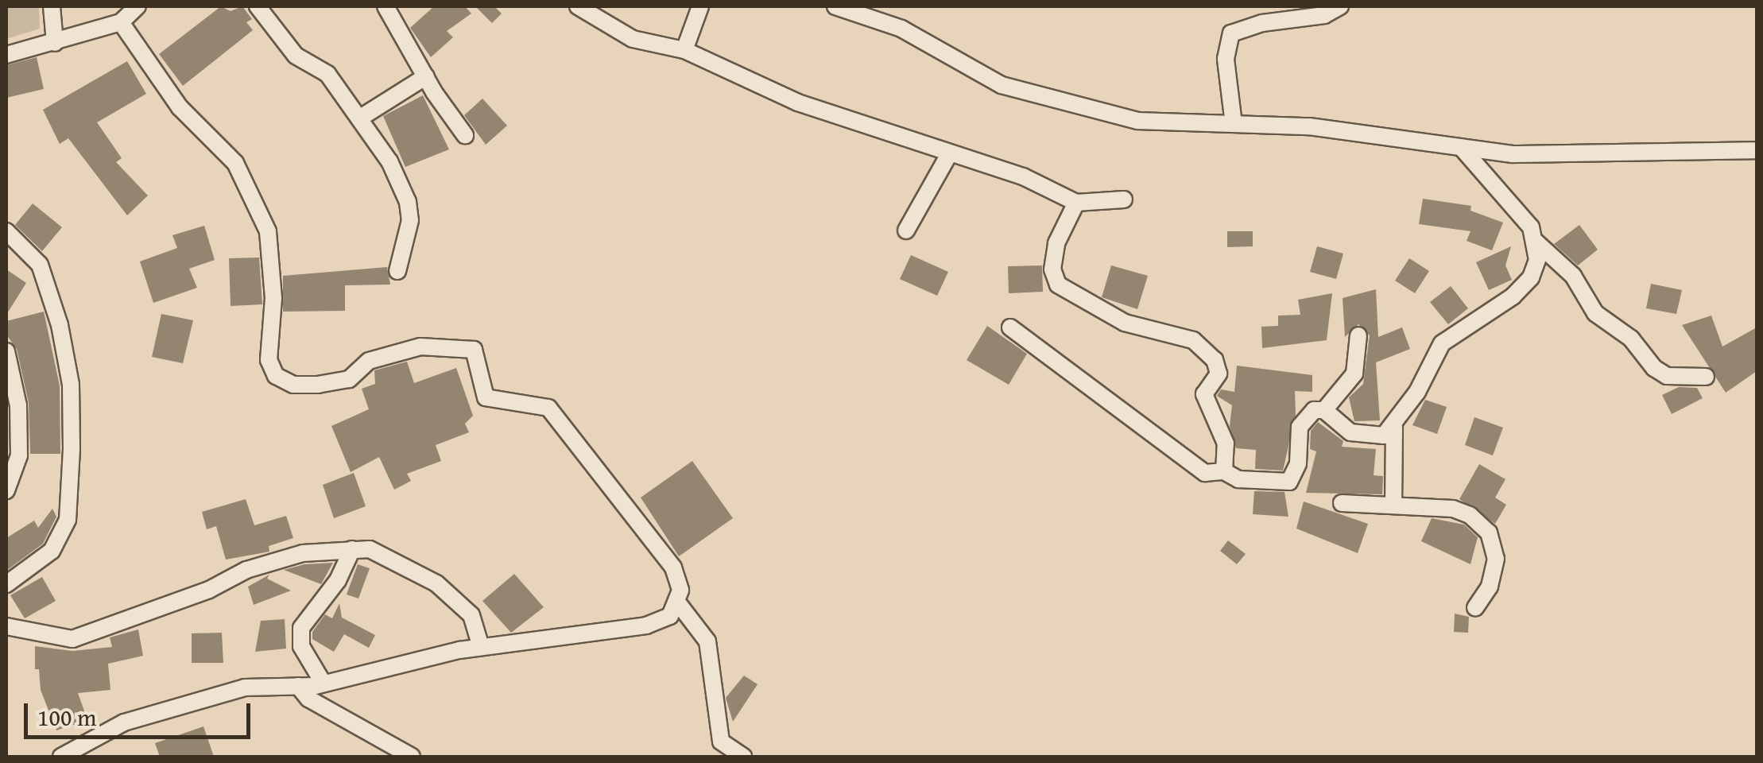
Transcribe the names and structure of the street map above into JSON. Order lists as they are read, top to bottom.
{
  "scale_bar": "100 m"
}
